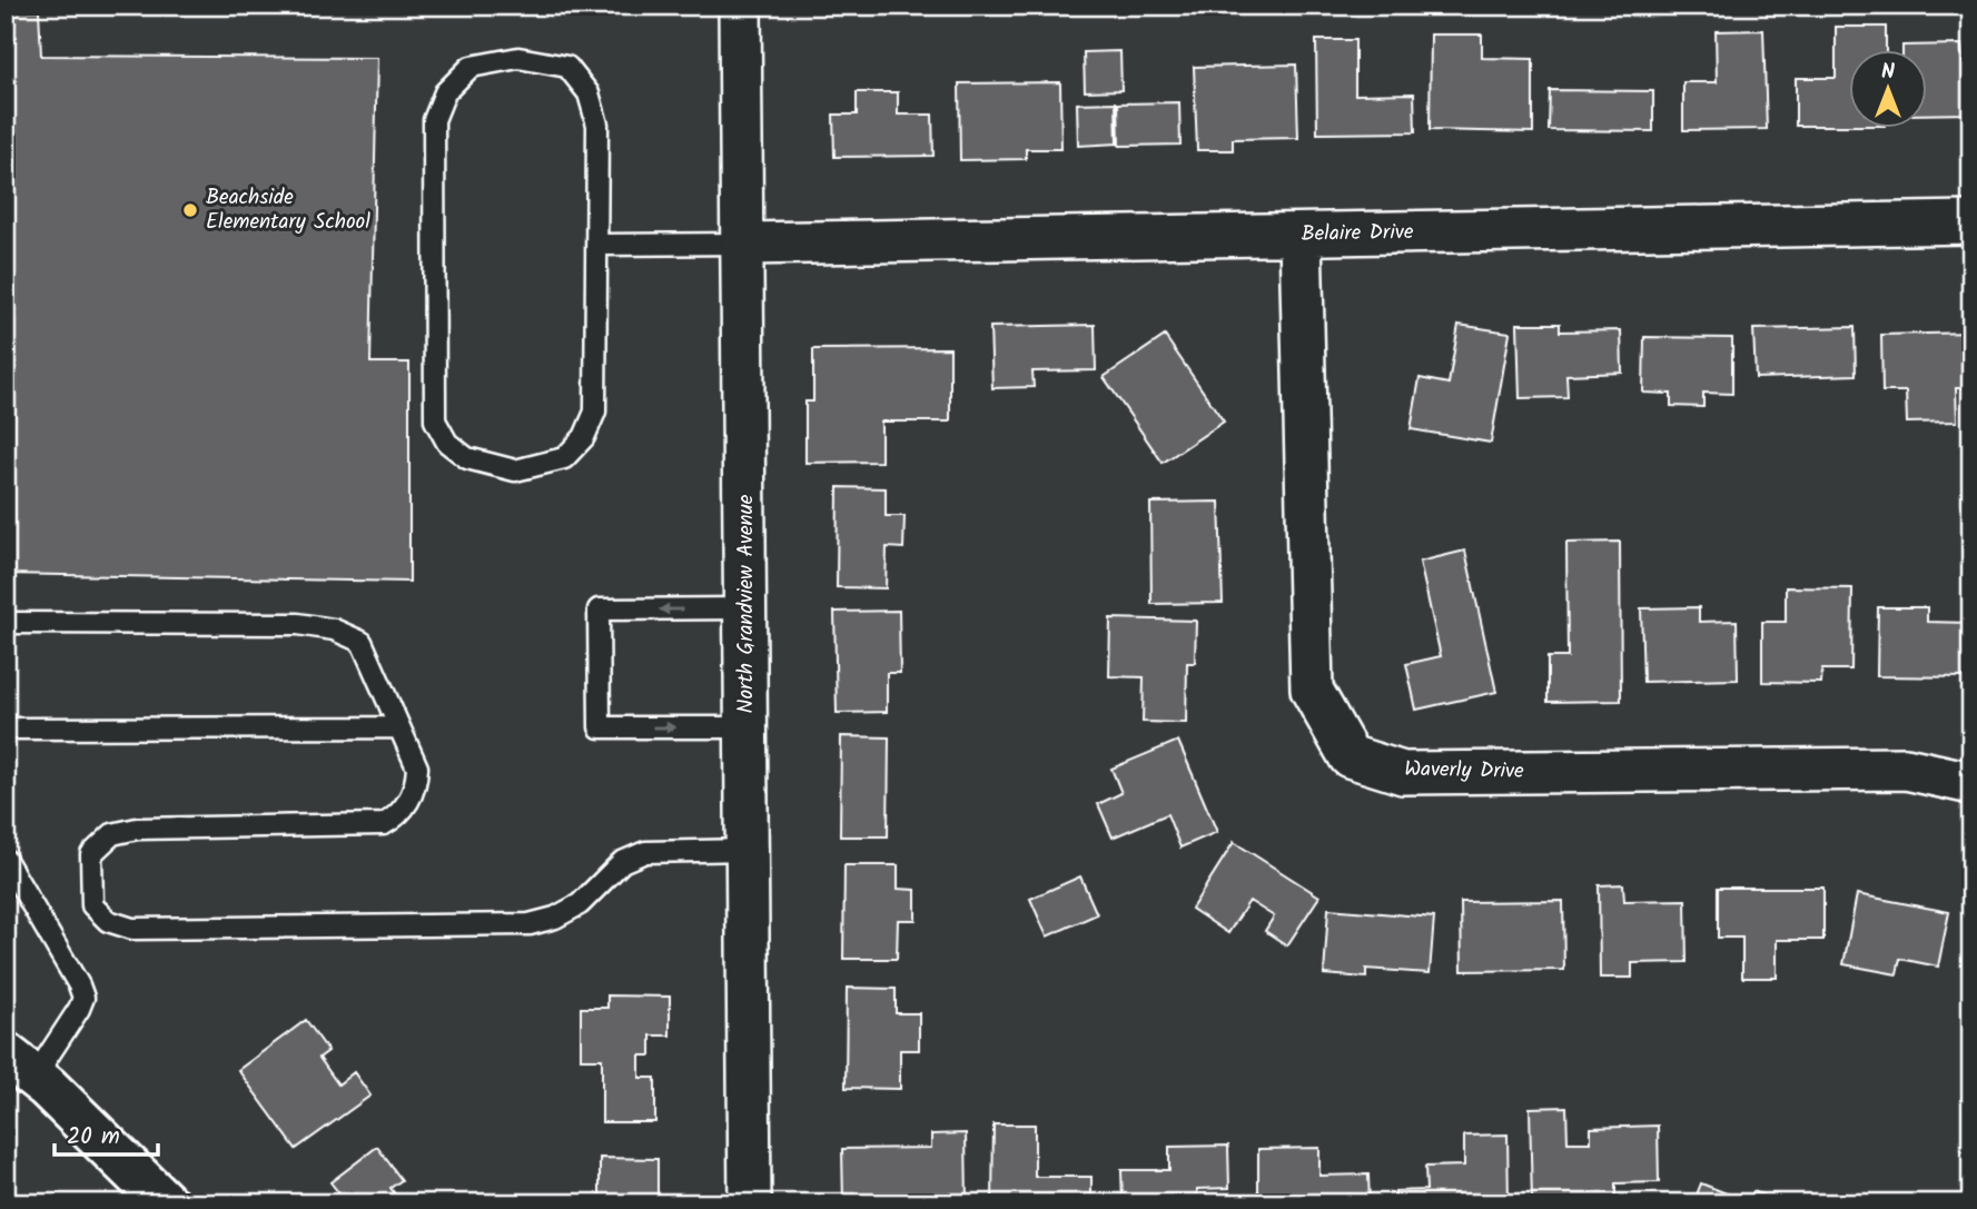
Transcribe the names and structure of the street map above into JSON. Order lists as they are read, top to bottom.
{
  "streets": {
    "street": ["Belaire Drive", "North Grandview Avenue", "Waverly Drive"]
  },
  "crossings": [
    ["Belaire Drive", "North Grandview Avenue"],
    ["Belaire Drive", "Waverly Drive"]
  ],
  "places": ["Beachside Elementary School"],
  "scale_bar": "20 m",
  "north": "top"
}
